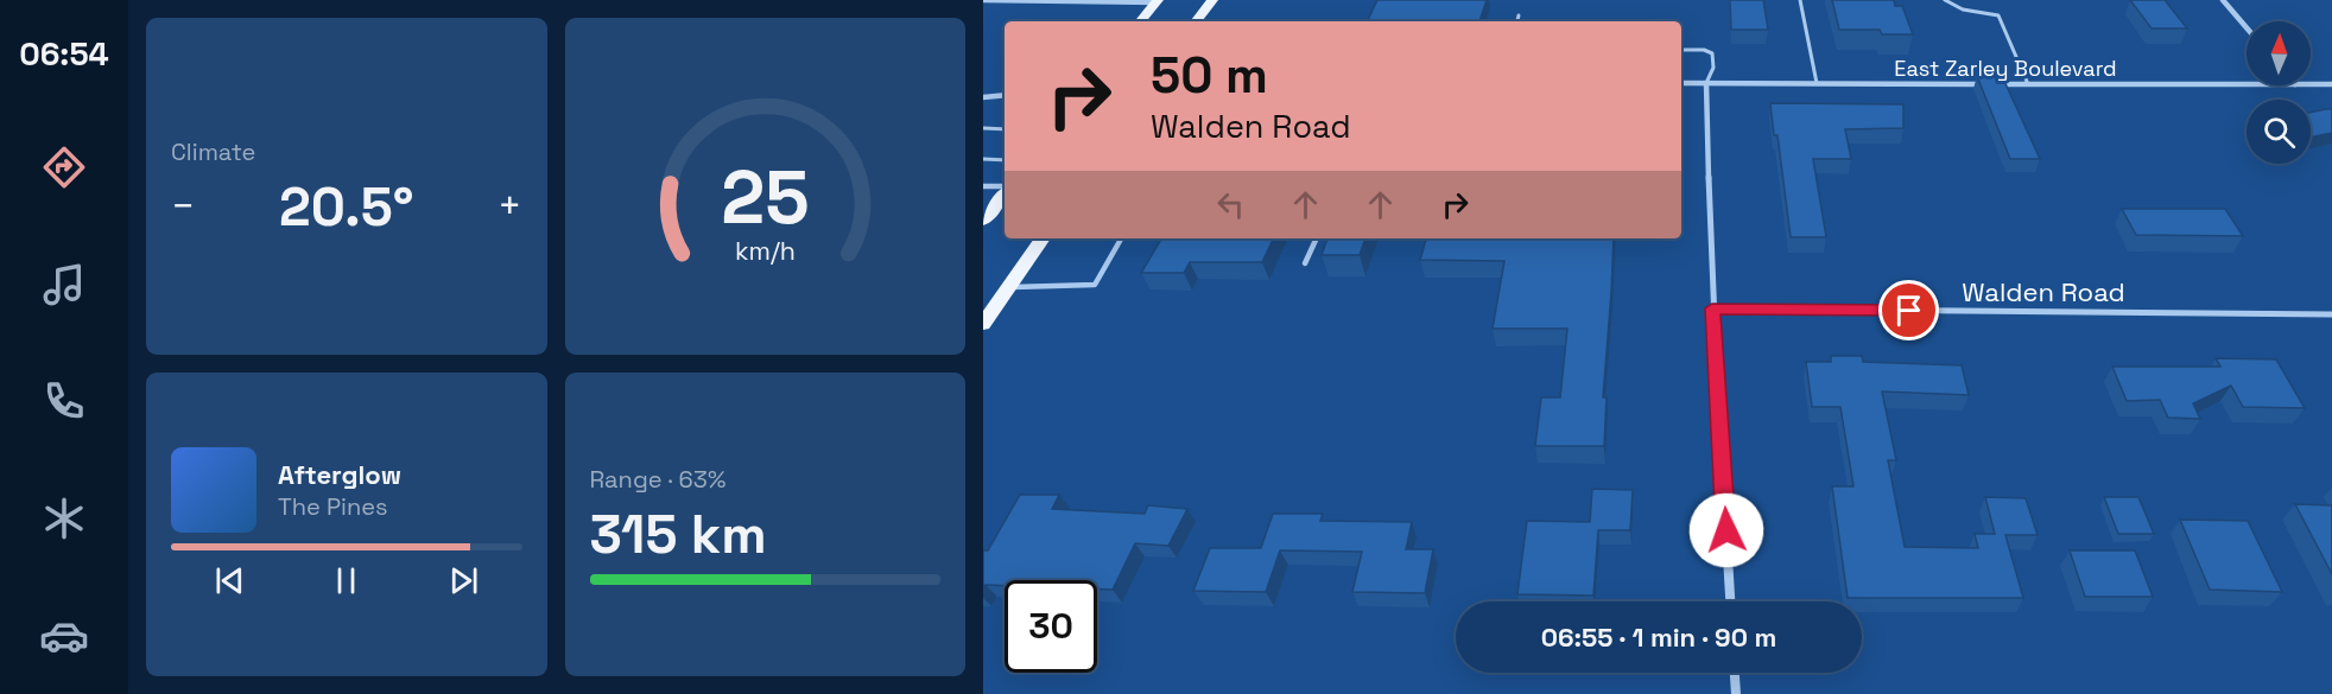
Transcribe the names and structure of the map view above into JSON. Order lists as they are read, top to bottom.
{
  "streets": {
    "street": ["East Zarley Boulevard", "Walden Road"]
  },
  "north": "top",
  "page": {
    "tabs": "06:54",
    "tile": [
      "Climate",
      ["Range · 63%", "315 km"]
    ],
    "turn": ["50 m", "Walden Road"],
    "heat": ["−", "20.5°", "+"],
    "song": ["Afterglow", "The Pines"],
    "limit": "30",
    "trip": "06:55 · 1 min · 90 m",
    "gauge": ["25", "km/h"]
  }
}
